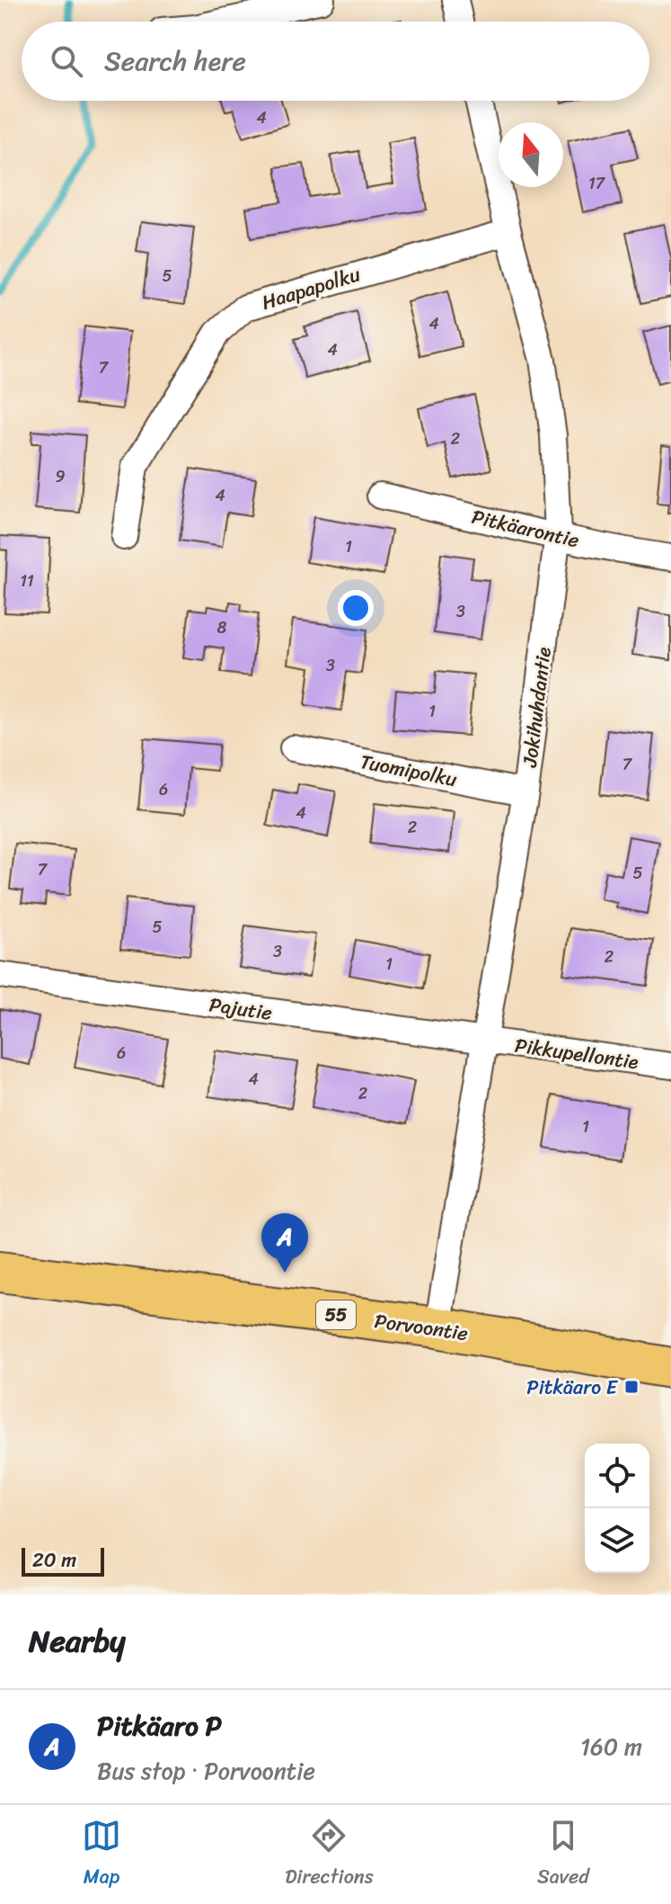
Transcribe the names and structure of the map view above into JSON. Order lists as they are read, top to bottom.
{
  "streets": {
    "main road": ["55", "Porvoontie"],
    "street": [
      "Haapapolku",
      "Pitkäarontie",
      "Jokihuhdantie",
      "Tuomipolku",
      "Pajutie",
      "Pikkupellontie"
    ]
  },
  "crossings": [
    ["Haapapolku", "Jokihuhdantie"],
    ["Pitkäarontie", "Jokihuhdantie"],
    ["Jokihuhdantie", "Tuomipolku"],
    ["Jokihuhdantie", "Pajutie"],
    ["Jokihuhdantie", "Pikkupellontie"],
    ["Jokihuhdantie", "Porvoontie"],
    ["Pajutie", "Pikkupellontie"]
  ],
  "places": {
    "transit": ["Pitkäaro E"]
  },
  "house_numbers": [
    "4",
    "17",
    "5",
    "4",
    "4",
    "7",
    "2",
    "9",
    "4",
    "1",
    "11",
    "3",
    "8",
    "3",
    "1",
    "7",
    "6",
    "4",
    "2",
    "7",
    "5",
    "5",
    "3",
    "2",
    "1",
    "6",
    "4",
    "2",
    "1"
  ],
  "scale_bar": "20 m",
  "north": "top",
  "page": {
    "search": "Search here",
    "pins": "A",
    "scale": "20 m",
    "heading": "Nearby",
    "list": [
      {
        "mark": "A",
        "name": "Pitkäaro P",
        "note": "Bus stop · Porvoontie",
        "value": "160 m"
      }
    ],
    "nav": ["Map", "Directions", "Saved"]
  }
}
